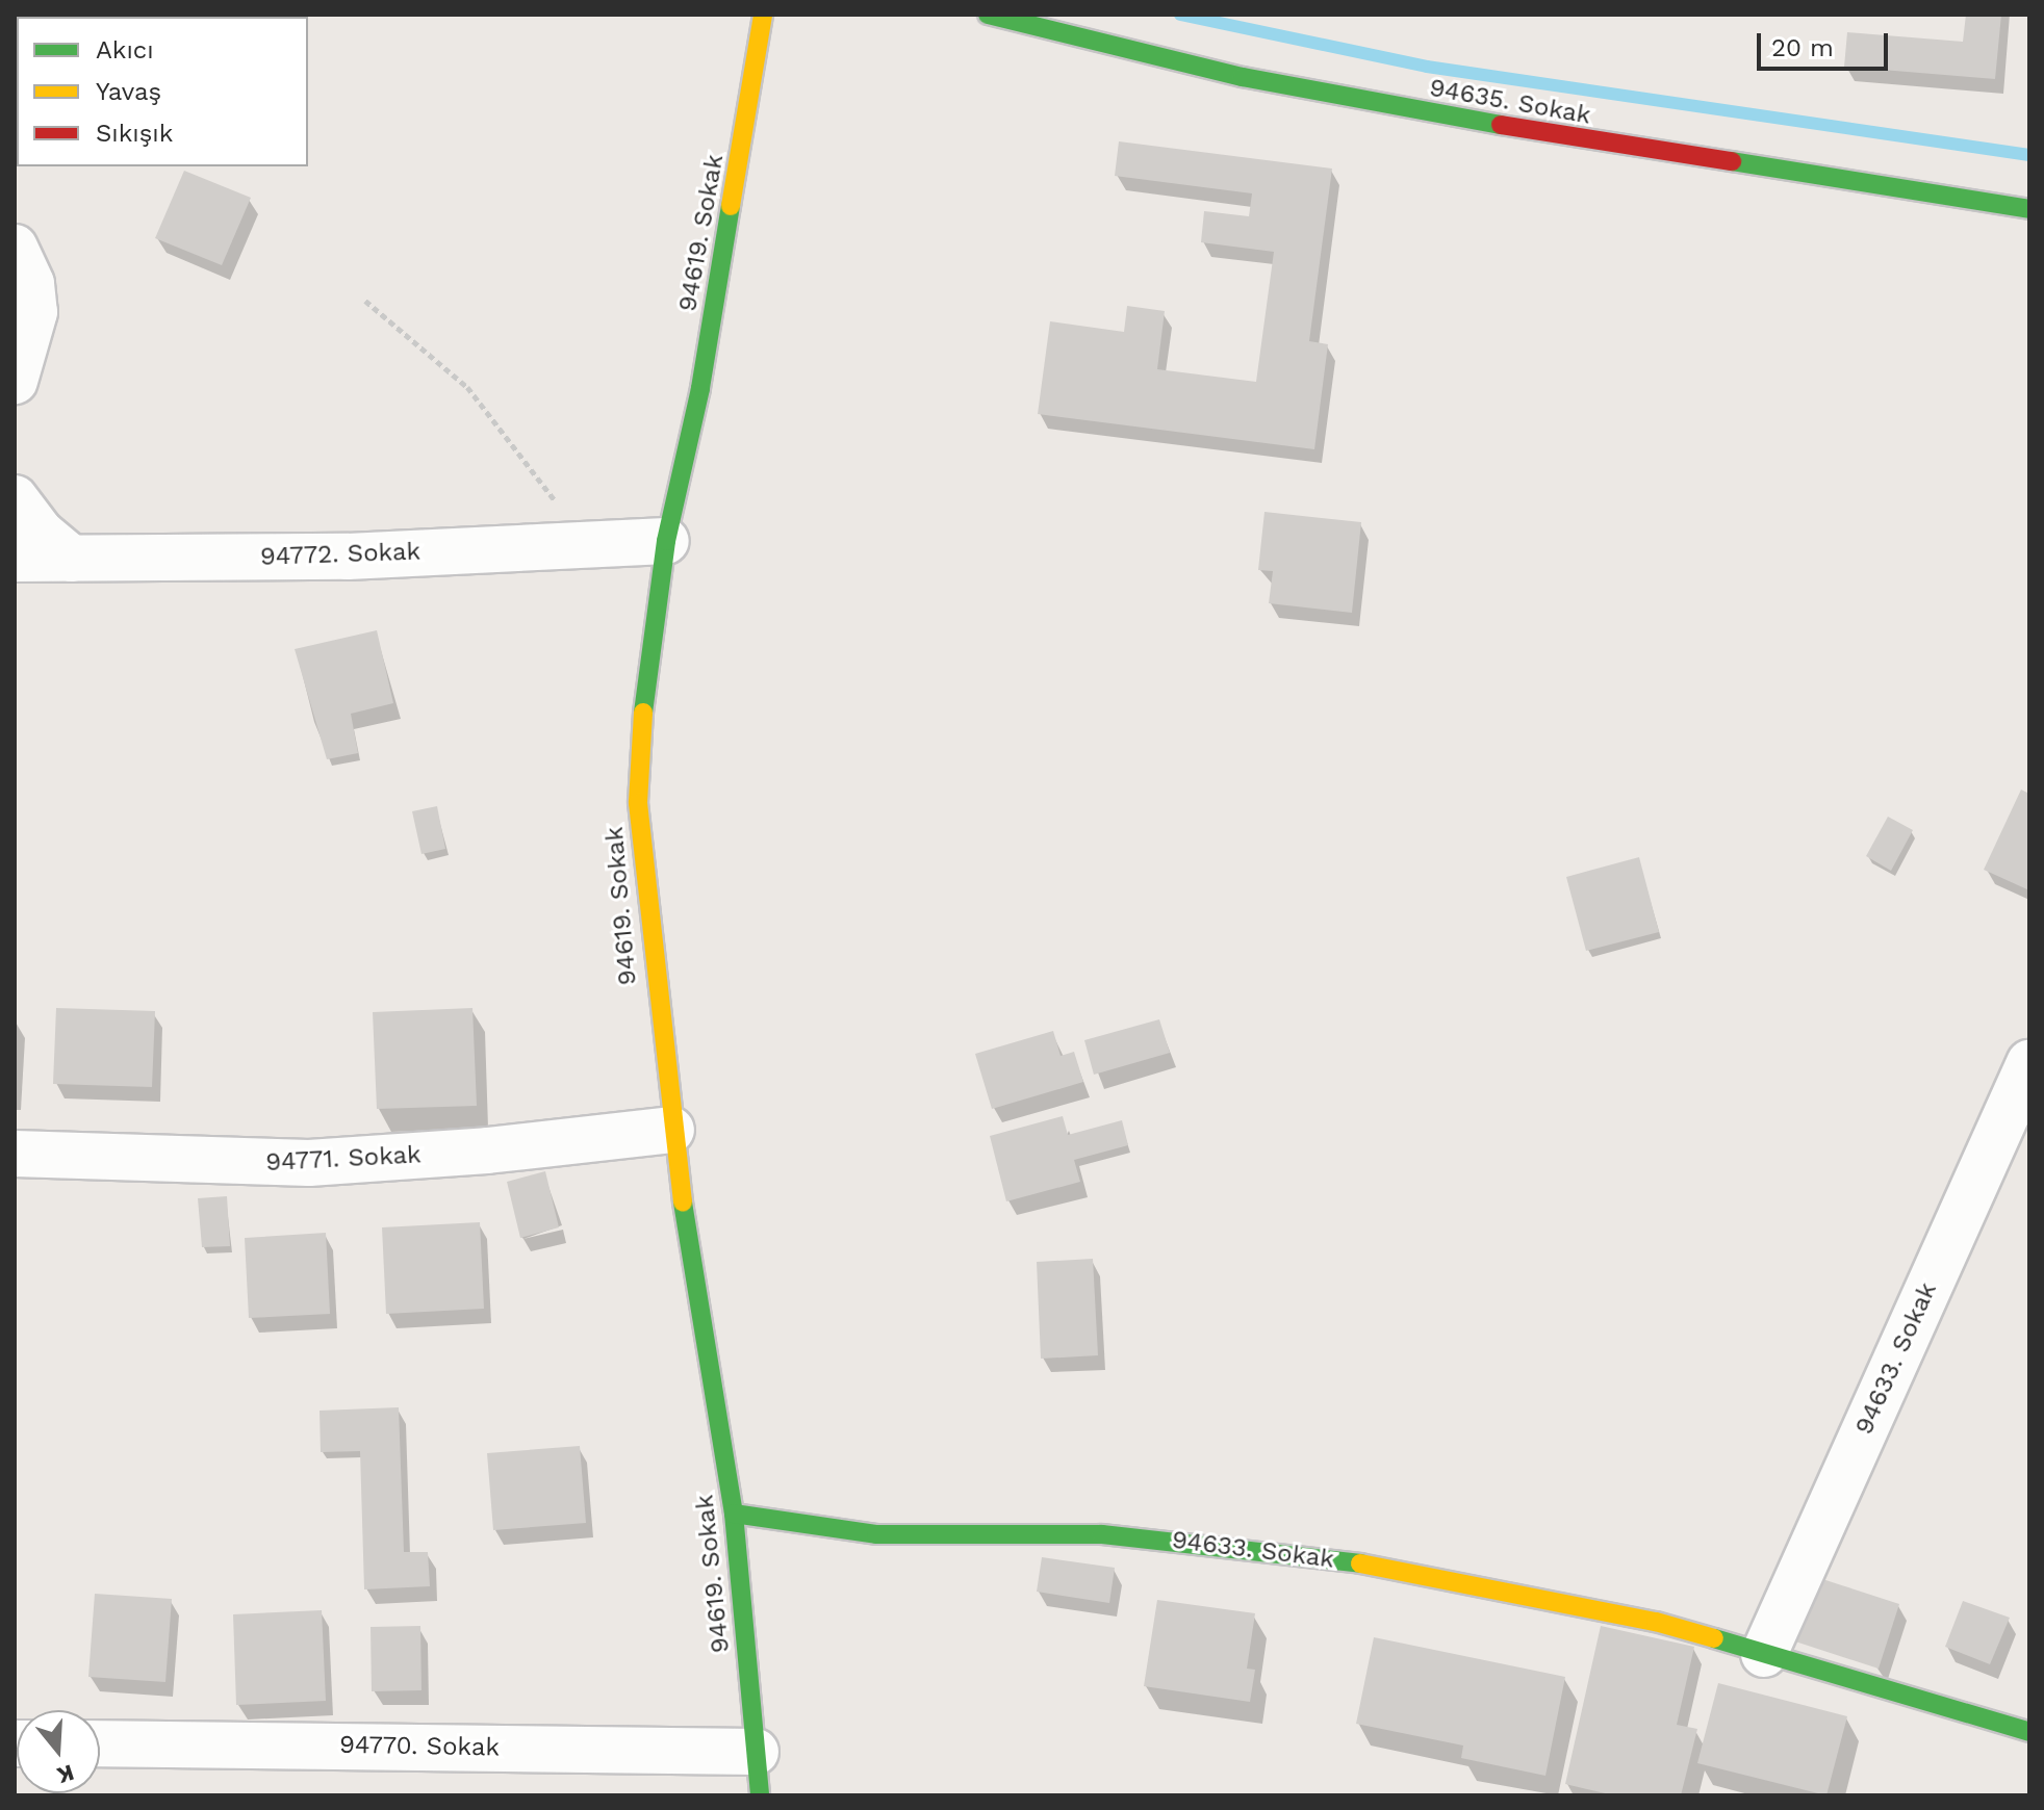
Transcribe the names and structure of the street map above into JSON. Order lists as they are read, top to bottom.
{
  "streets": {
    "street": [
      "94635. Sokak",
      "94619. Sokak",
      "94772. Sokak",
      "94771. Sokak",
      "94633. Sokak",
      "94770. Sokak"
    ]
  },
  "crossings": [
    ["94619. Sokak", "94772. Sokak"],
    ["94619. Sokak", "94771. Sokak"],
    ["94619. Sokak", "94633. Sokak"],
    ["94619. Sokak", "94770. Sokak"]
  ],
  "legend": ["Akıcı", "Yavaş", "Sıkışık"],
  "scale_bar": "20 m",
  "north": "bottom"
}
